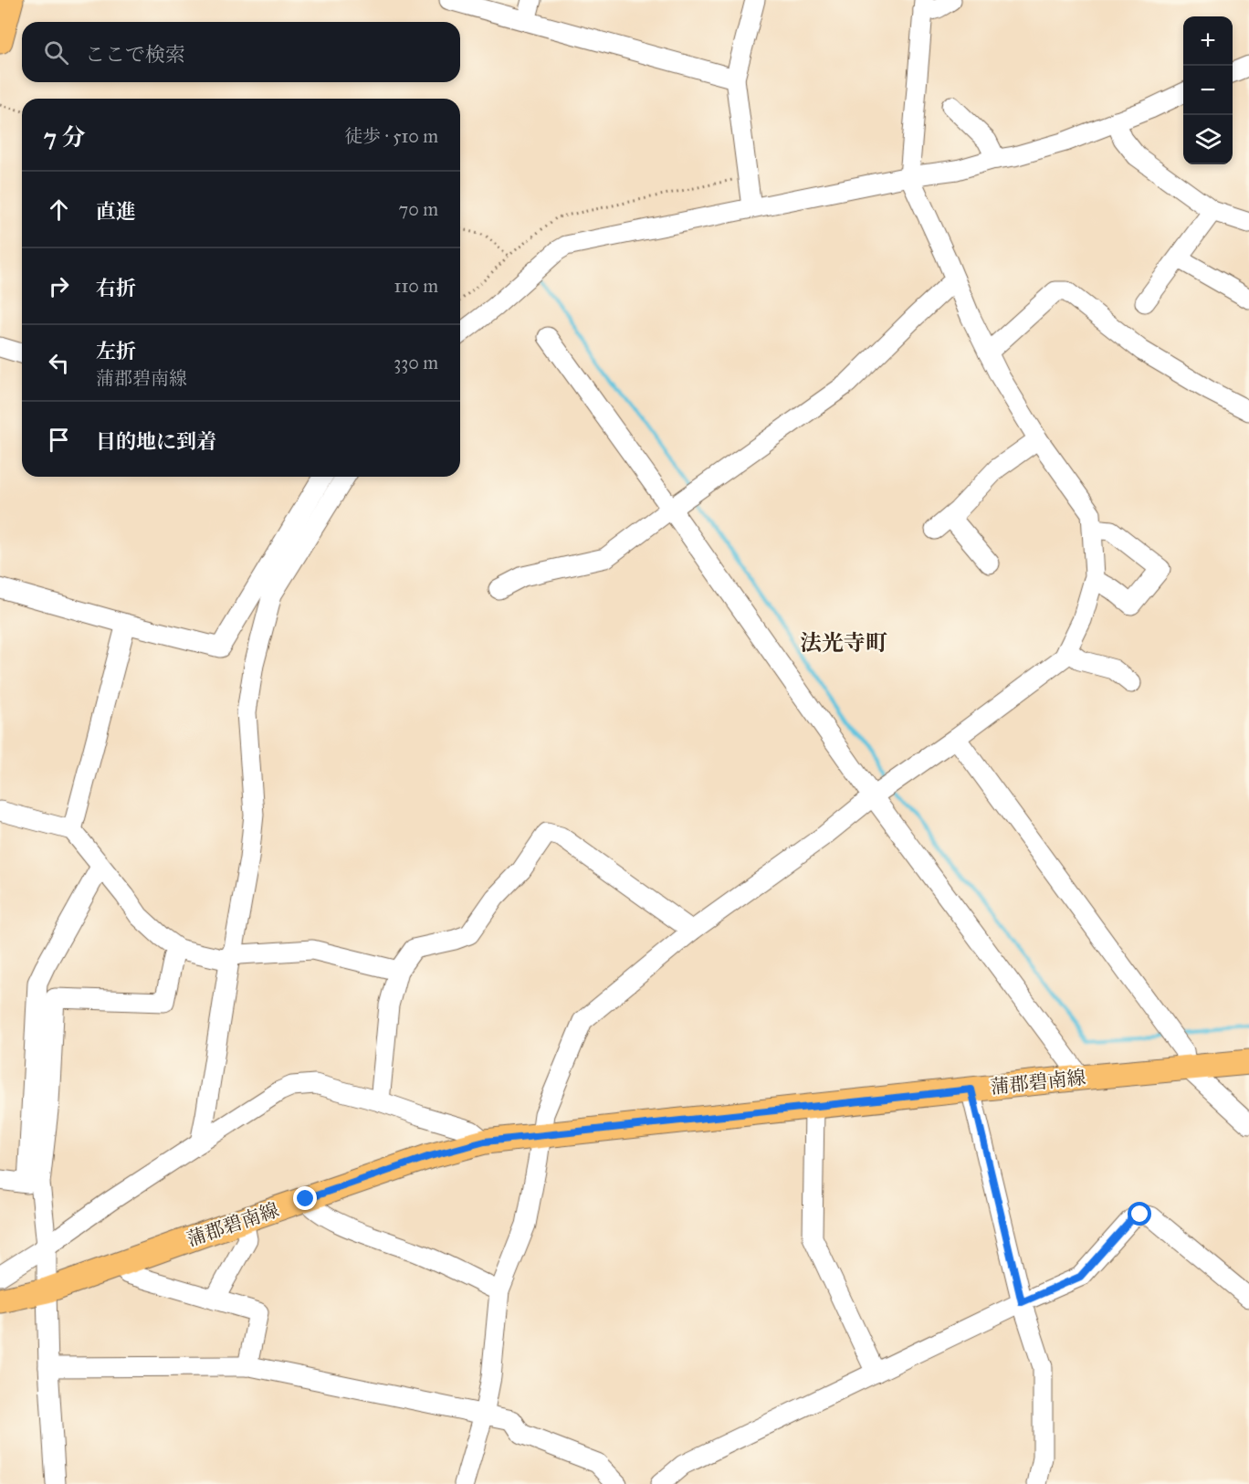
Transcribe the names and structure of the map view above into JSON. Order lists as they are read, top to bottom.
{
  "streets": {
    "main road": ["蒲郡碧南線"]
  },
  "districts": ["法光寺町"],
  "page": {
    "map_buttons": ["+", "−"],
    "search": "ここで検索",
    "heading": ["7 分", "徒歩 · 510 m"],
    "list": [
      ["直進", "70 m"],
      ["右折", "110 m"],
      ["左折", "蒲郡碧南線", "330 m"],
      "目的地に到着"
    ]
  }
}
